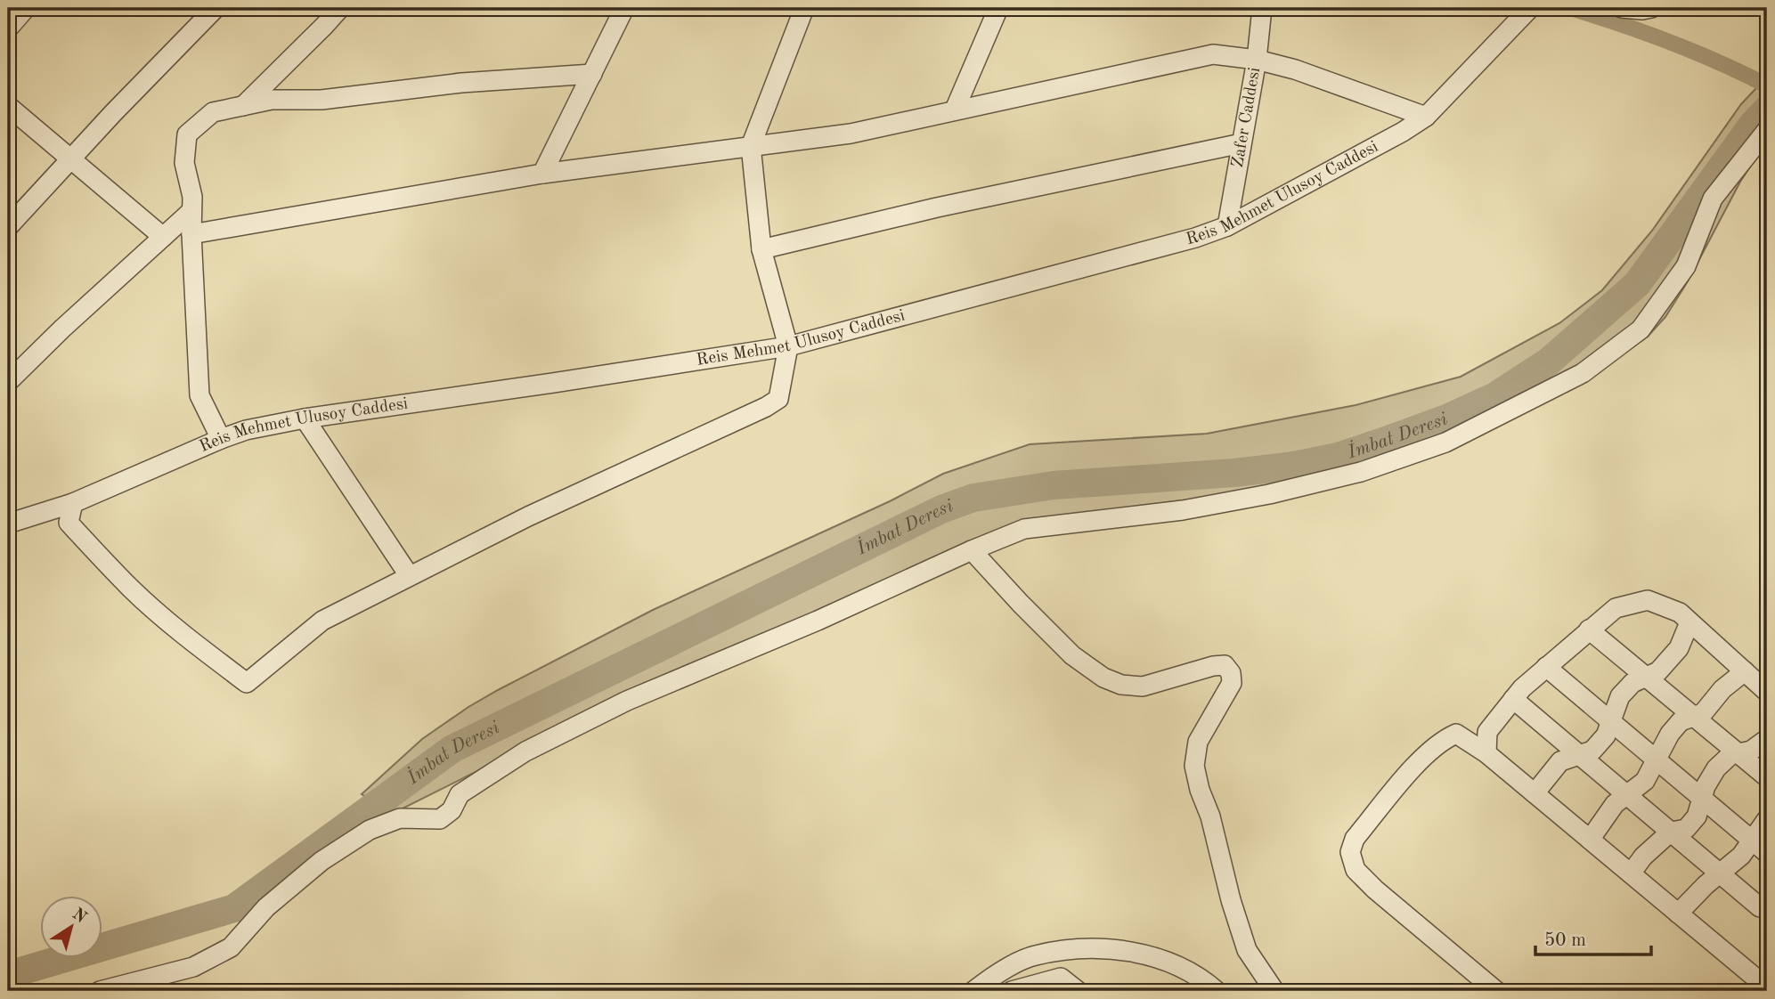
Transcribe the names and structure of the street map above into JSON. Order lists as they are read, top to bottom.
{
  "streets": {
    "street": ["Zafer Caddesi", "Reis Mehmet Ulusoy Caddesi"]
  },
  "crossings": [
    ["Zafer Caddesi", "Reis Mehmet Ulusoy Caddesi"]
  ],
  "water": ["İmbat Deresi"],
  "scale_bar": "50 m",
  "north": "top right"
}
